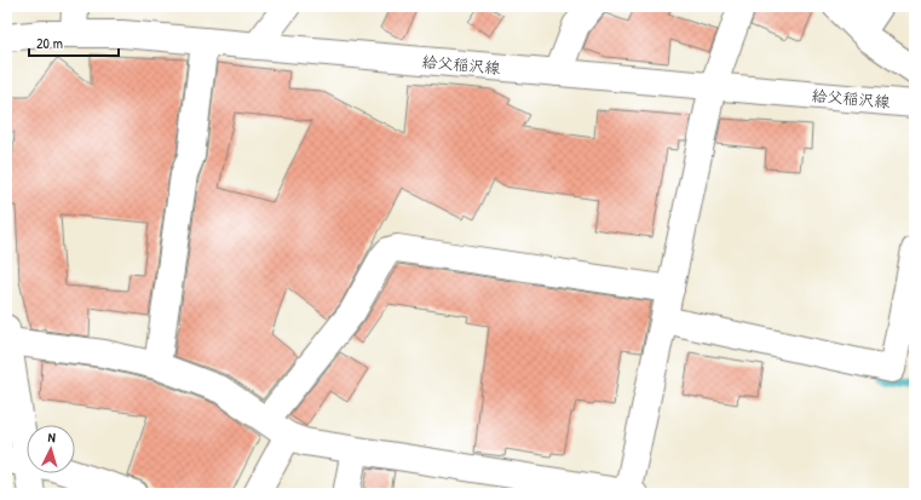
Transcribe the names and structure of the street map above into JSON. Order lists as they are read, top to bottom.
{
  "streets": {
    "street": ["給父稲沢線"]
  },
  "scale_bar": "20 m",
  "north": "top"
}
